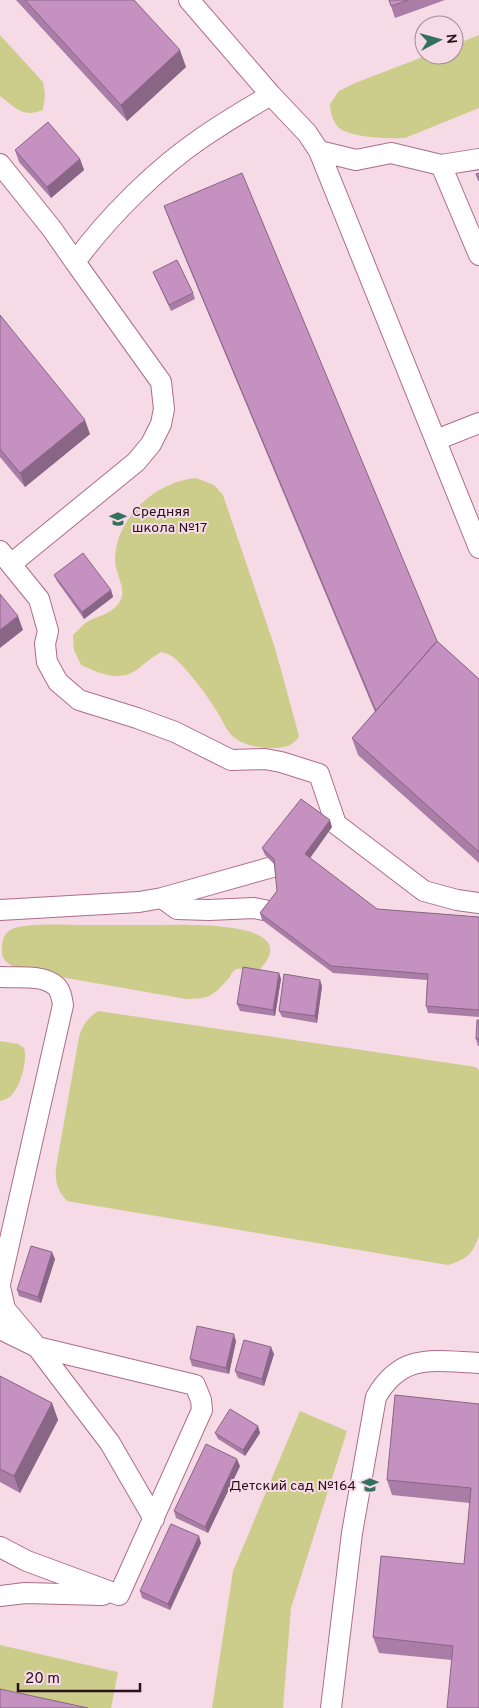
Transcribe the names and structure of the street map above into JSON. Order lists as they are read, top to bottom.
{
  "places": {
    "school or university": ["Средняя школа №17", "Детский сад №164"]
  },
  "scale_bar": "20 m",
  "north": "right"
}
